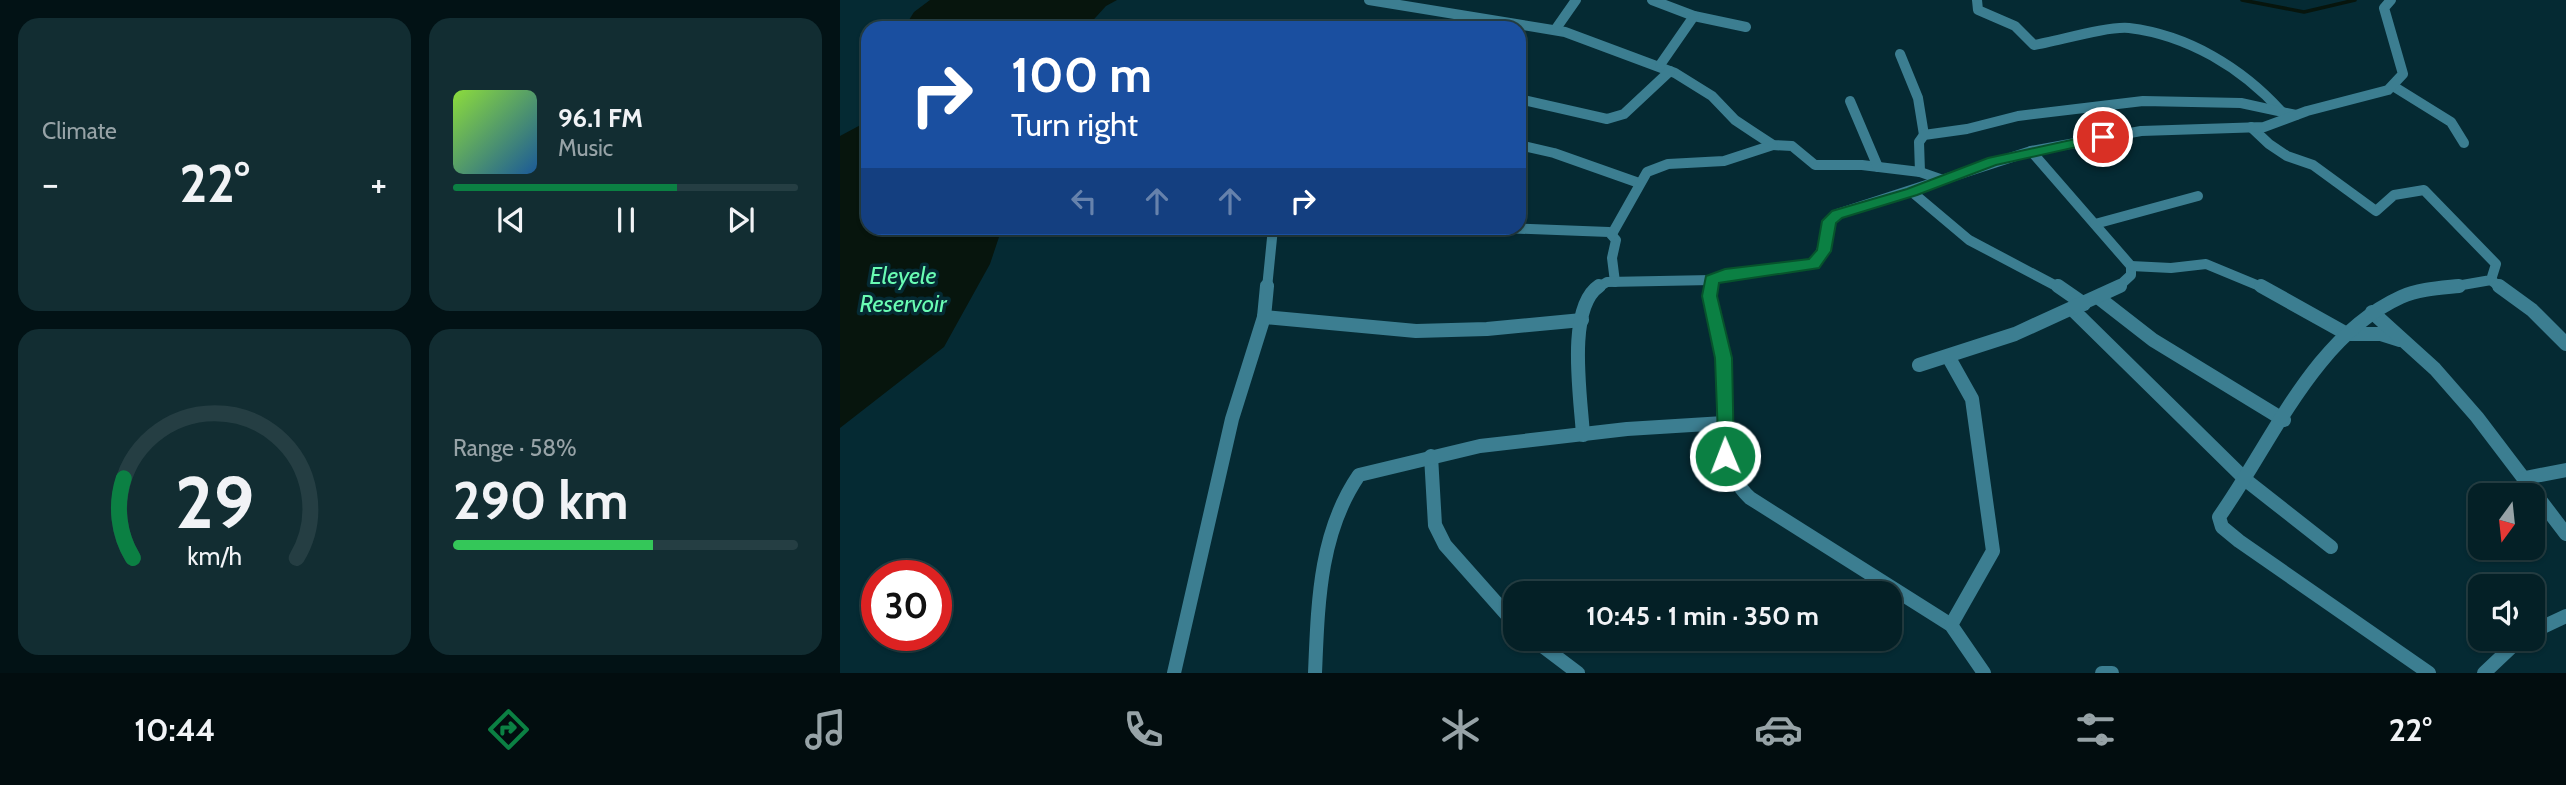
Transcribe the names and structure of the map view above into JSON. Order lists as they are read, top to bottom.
{
  "water": ["Eleyele Reservoir"],
  "north": "bottom",
  "page": {
    "tile": [
      "Climate",
      ["Range · 58%", "290 km"]
    ],
    "turn": ["100 m", "Turn right"],
    "song": ["96.1 FM", "Music"],
    "heat": ["−", "22°", "+"],
    "limit": "30",
    "trip": "10:45 · 1 min · 350 m",
    "tabs": ["10:44", "22°"],
    "gauge": ["29", "km/h"]
  }
}
